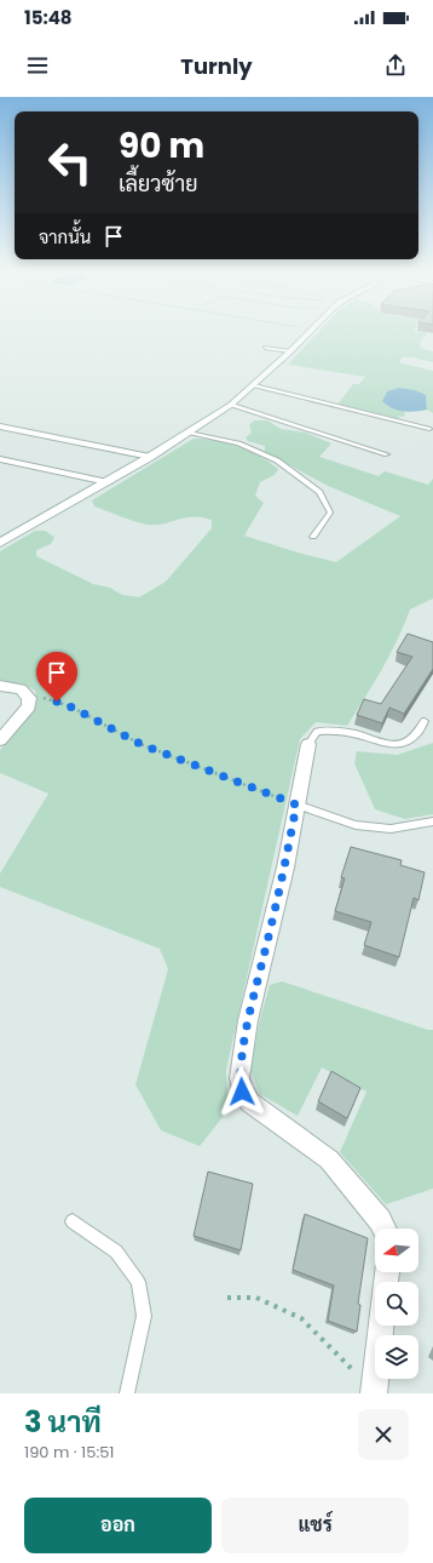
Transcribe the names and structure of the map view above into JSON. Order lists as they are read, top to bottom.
{
  "north": "left",
  "page": {
    "status": "15:48",
    "header": "Turnly",
    "turn": ["90 m", "เลี้ยวซ้าย"],
    "then": "จากนั้น",
    "heading": ["3 นาที", "190 m · 15:51"],
    "buttons": ["ออก", "แชร์"]
  }
}
